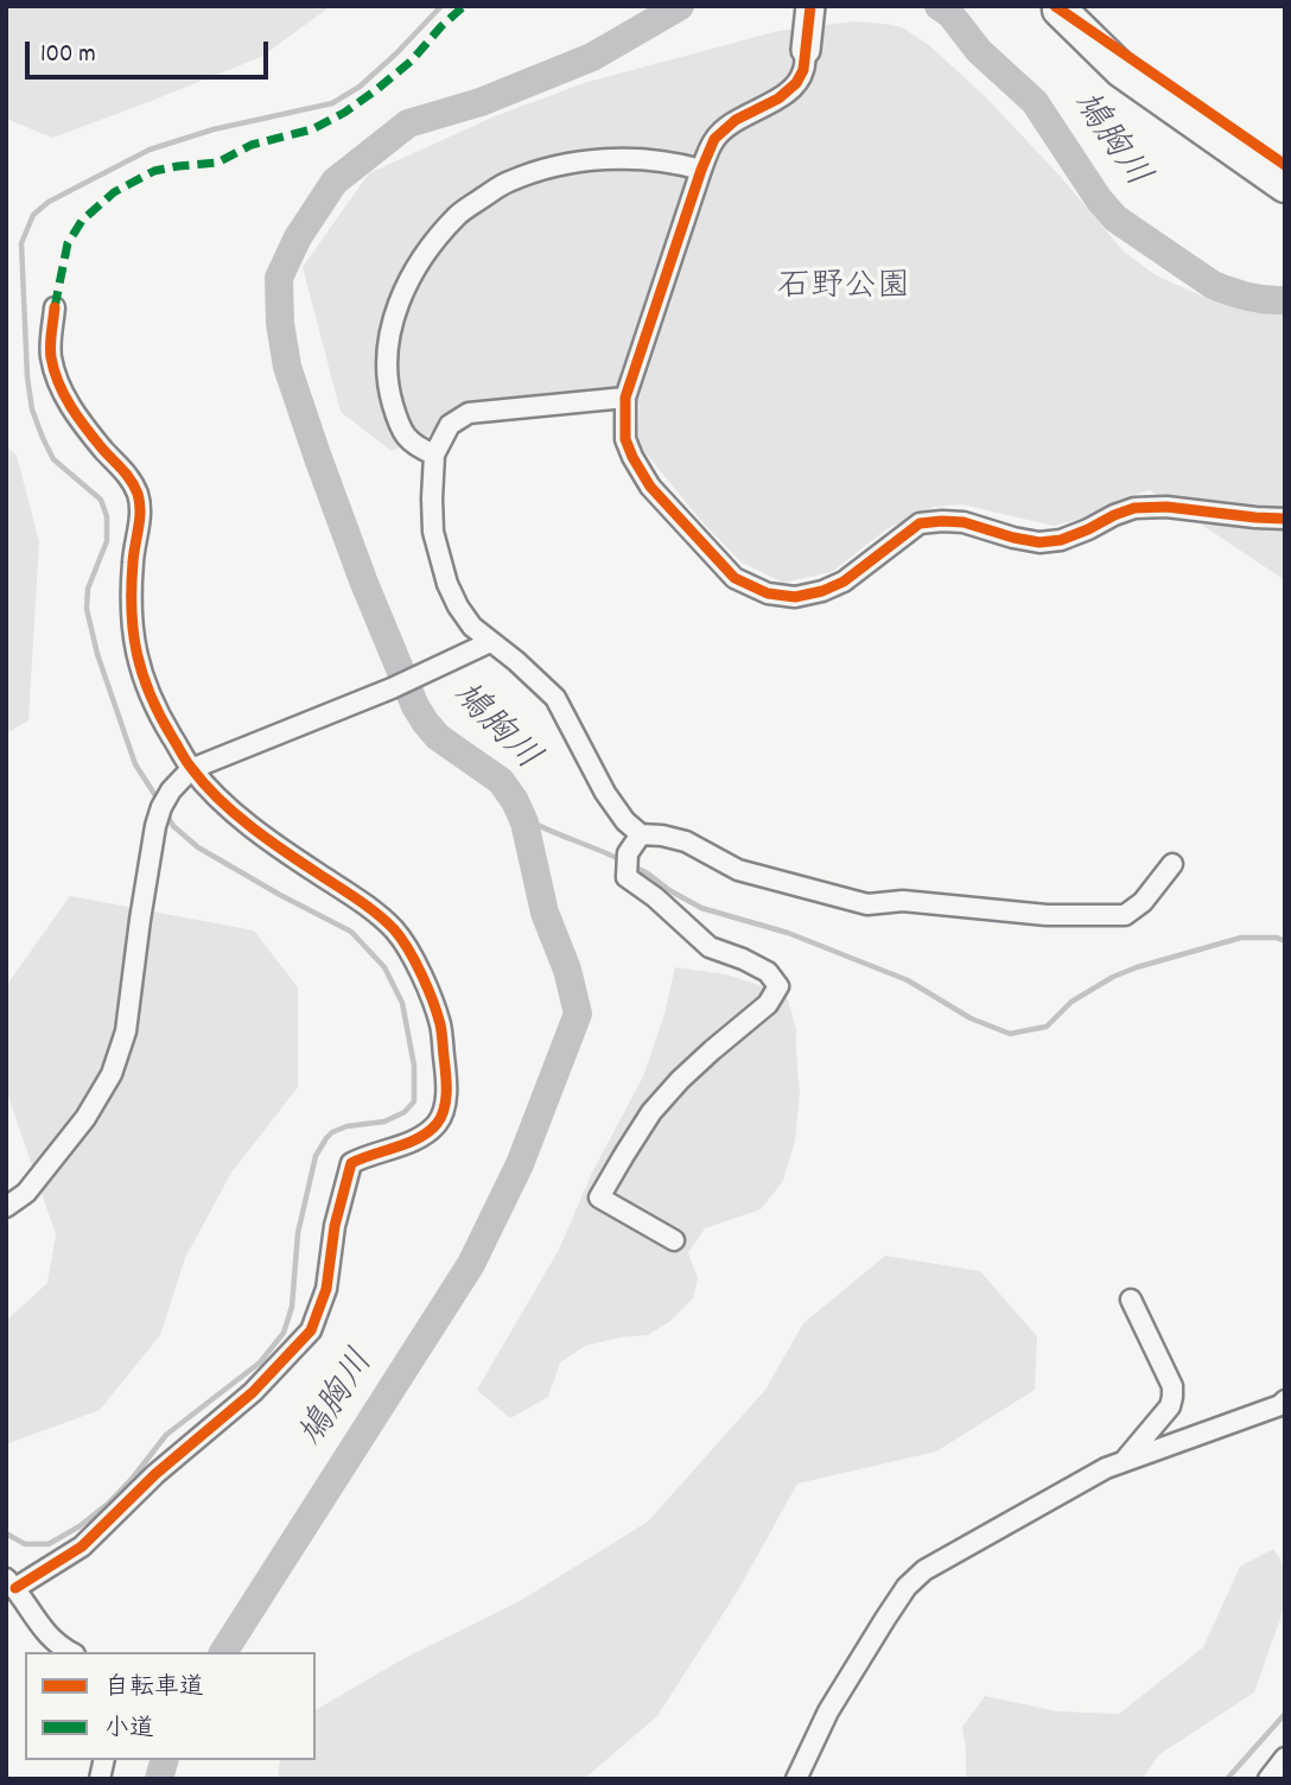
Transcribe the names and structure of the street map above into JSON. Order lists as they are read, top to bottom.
{
  "water": ["鳩胸川"],
  "parks": ["石野公園"],
  "legend": ["自転車道", "小道"],
  "scale_bar": "100 m"
}
